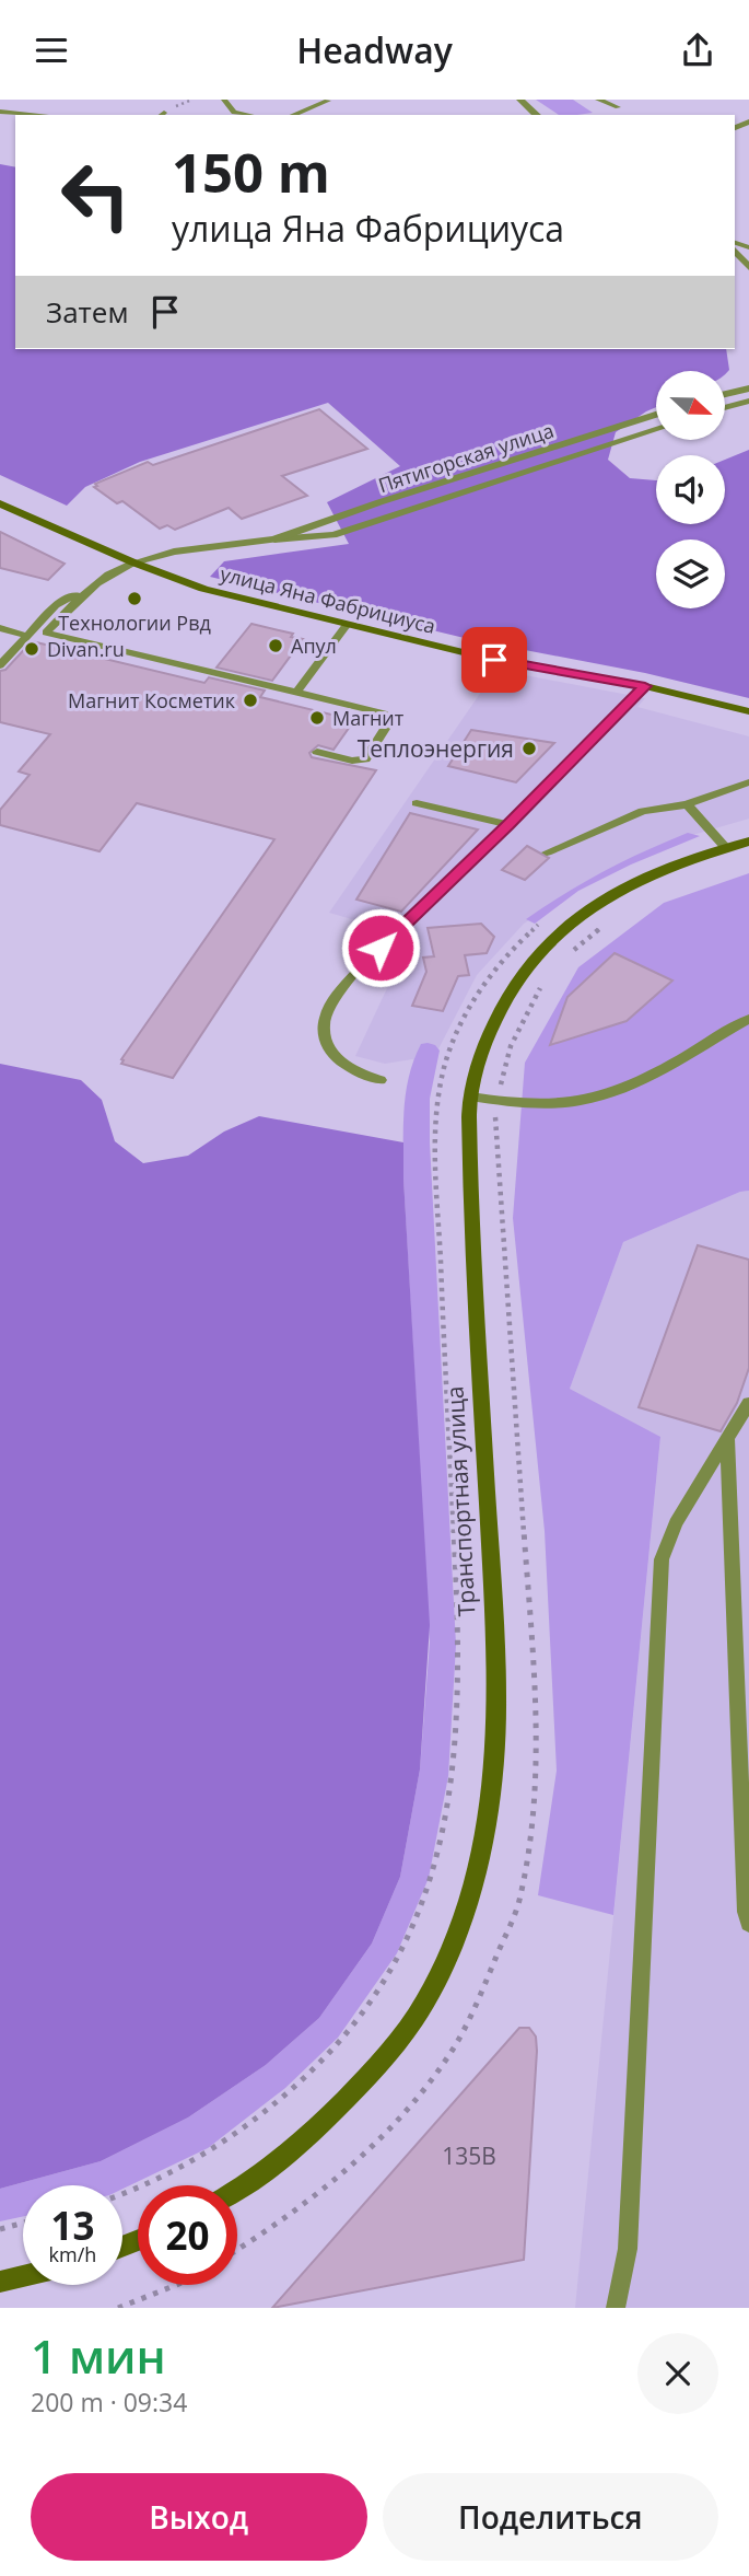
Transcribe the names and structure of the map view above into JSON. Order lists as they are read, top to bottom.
{
  "streets": {
    "main road": ["улица Яна Фабрициуса", "Транспортная улица"],
    "street": ["Пятигорская улица"]
  },
  "crossings": [
    ["Пятигорская улица", "улица Яна Фабрициуса"]
  ],
  "places": [
    "Технологии Рвд",
    "Апул",
    "Divan.ru",
    "Магнит Косметик",
    "Магнит",
    "Теплоэнергия"
  ],
  "house_numbers": ["135В"],
  "north": "right",
  "page": {
    "header": "Headway",
    "turn": ["150 m", "улица Яна Фабрициуса"],
    "then": "Затем",
    "speed": "13 km/h",
    "limit": "20",
    "heading": ["1 мин", "200 m · 09:34"],
    "buttons": ["Выход", "Поделиться"]
  }
}
